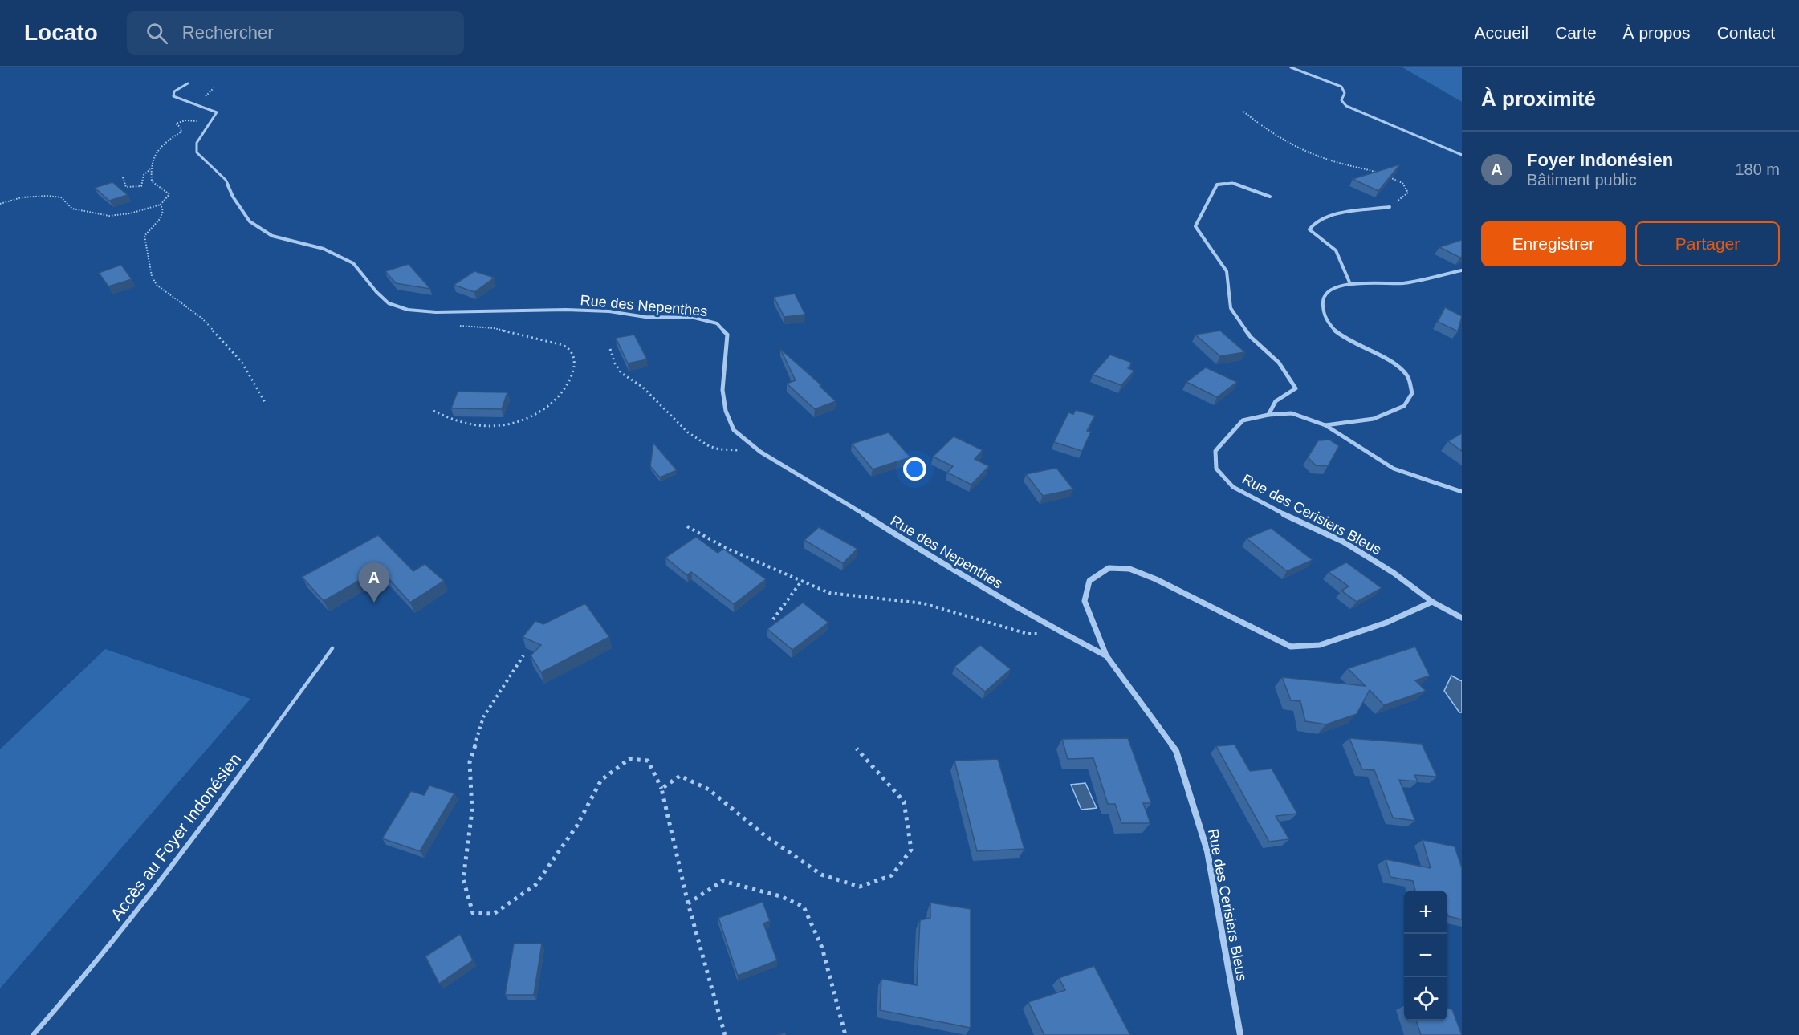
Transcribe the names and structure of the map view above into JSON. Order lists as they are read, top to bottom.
{
  "streets": {
    "street": ["Rue des Nepenthes", "Rue des Cerisiers Bleus"],
    "lane": ["Accès au Foyer Indonésien"]
  },
  "crossings": [
    ["Rue des Nepenthes", "Rue des Cerisiers Bleus"]
  ],
  "page": {
    "header": "Locato",
    "search": "Rechercher",
    "nav": [
      "Accueil",
      "Carte",
      "À propos",
      "Contact"
    ],
    "heading": "À proximité",
    "list": [
      {
        "mark": "A",
        "name": "Foyer Indonésien",
        "note": "Bâtiment public",
        "value": "180 m"
      }
    ],
    "buttons": ["Enregistrer", "Partager"],
    "pins": "A",
    "map_buttons": ["+", "−"]
  }
}
